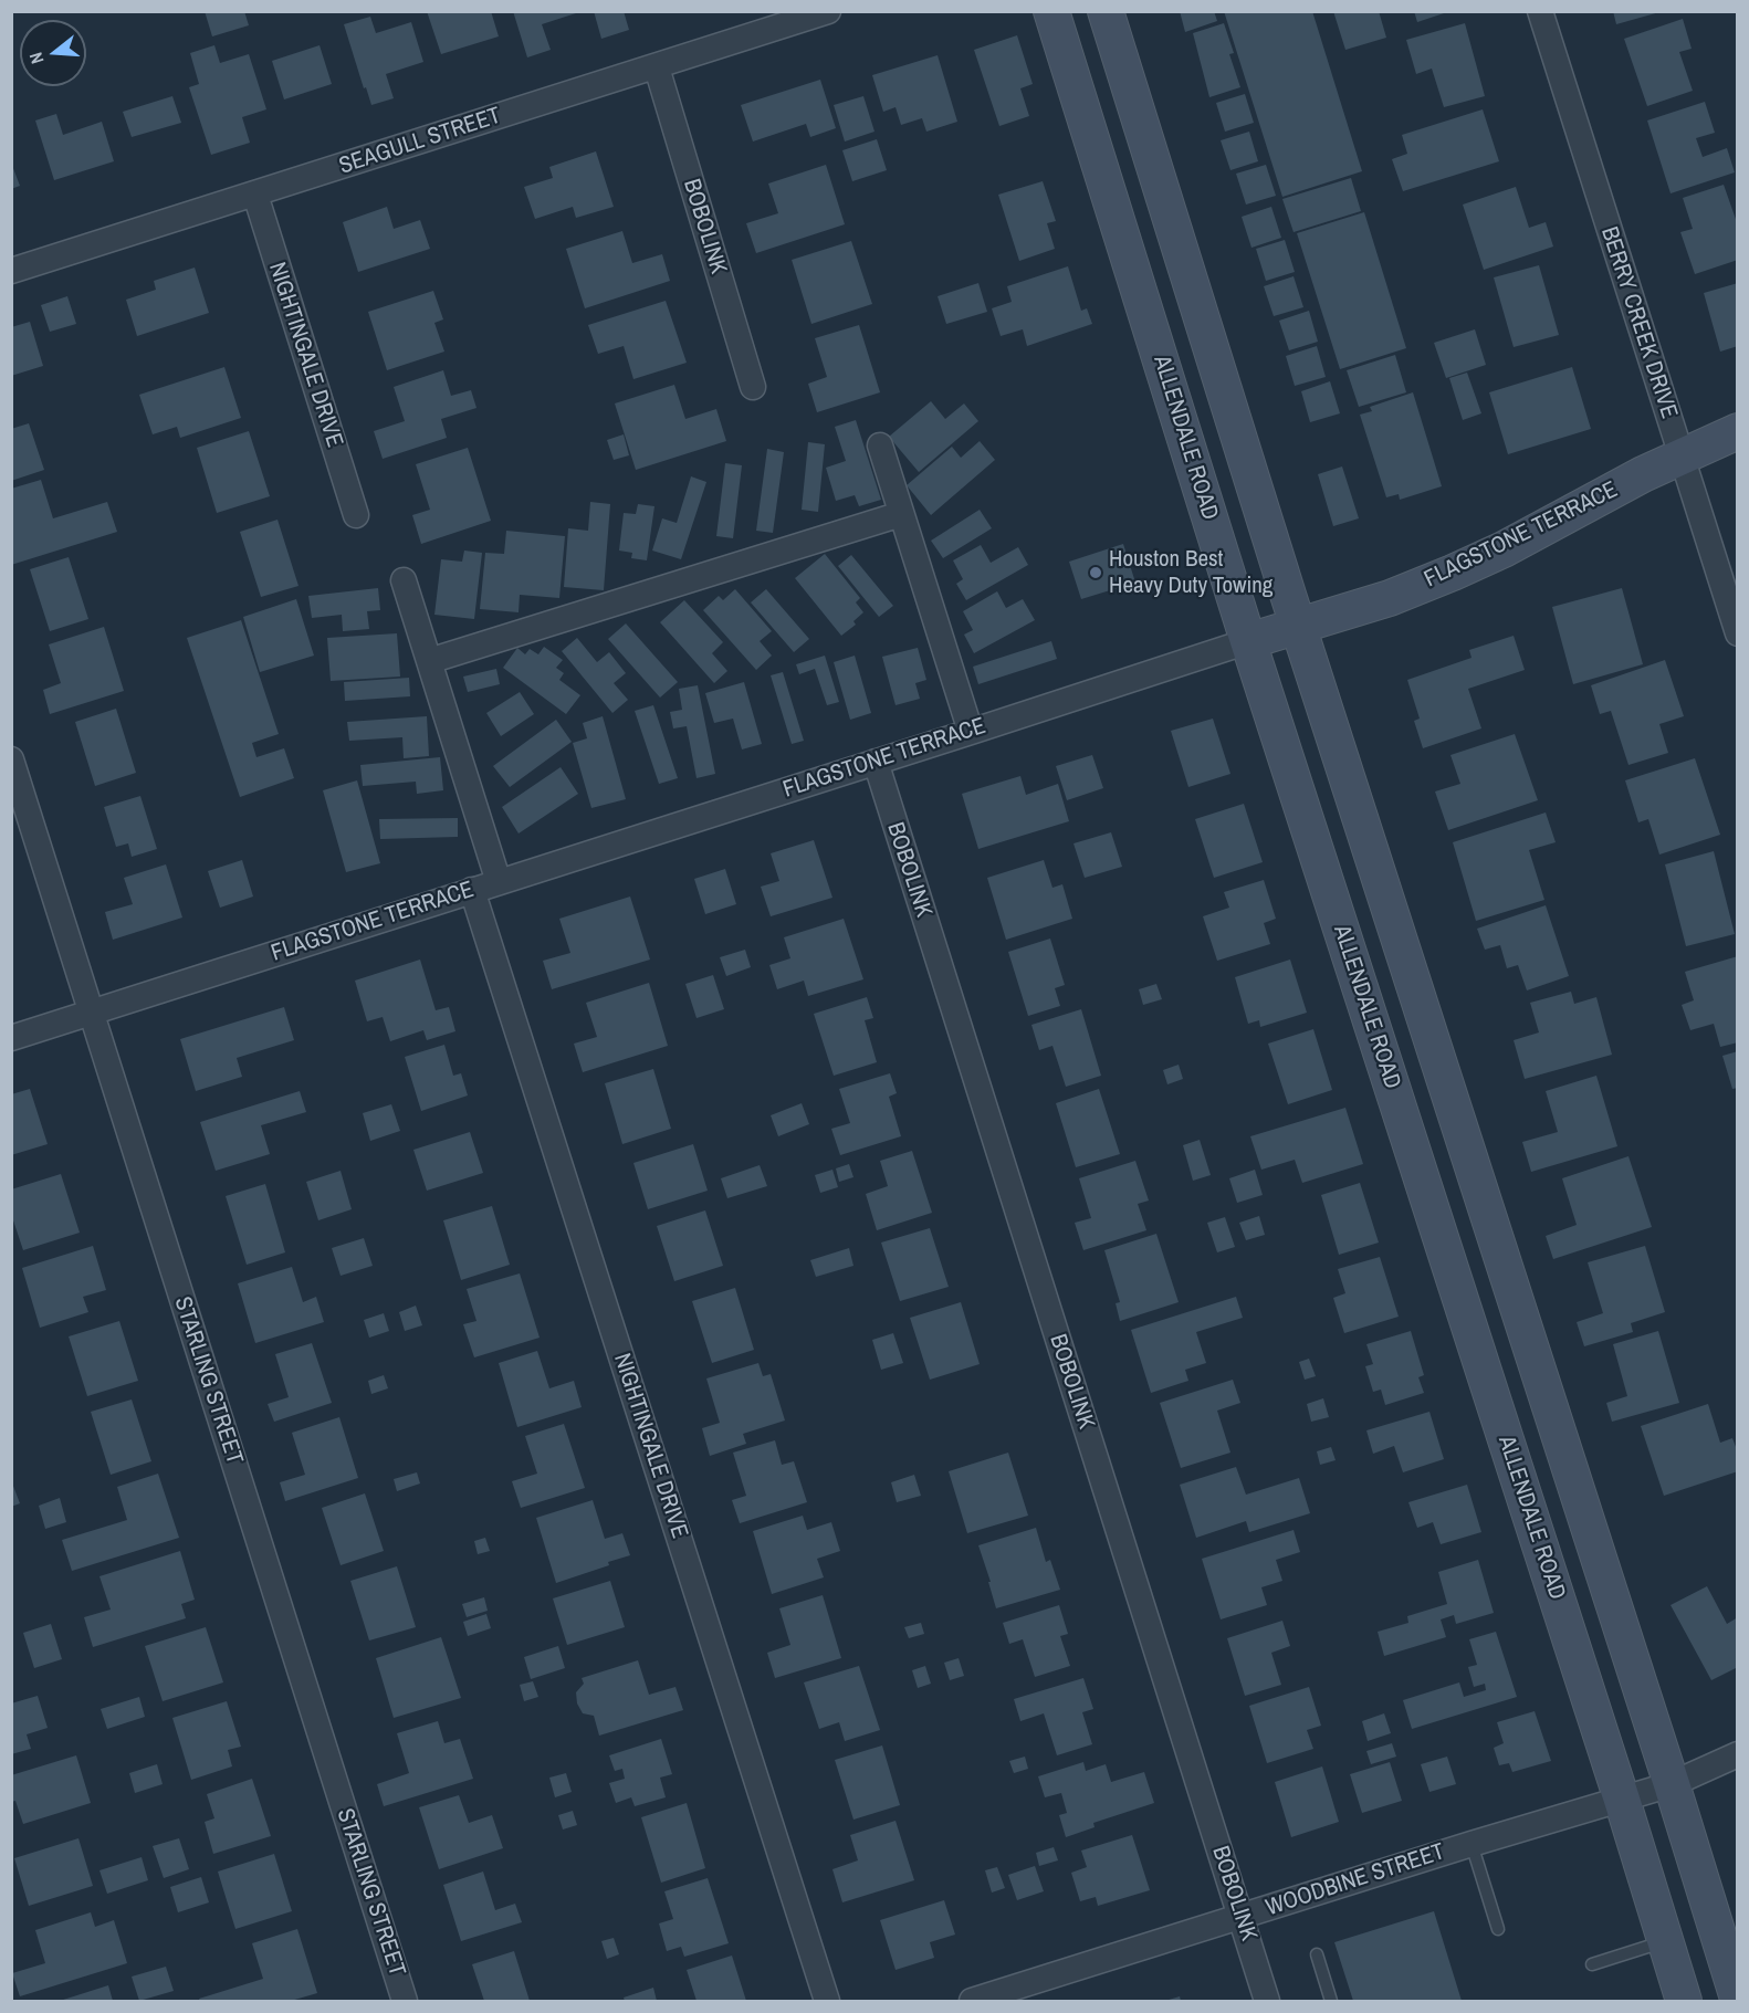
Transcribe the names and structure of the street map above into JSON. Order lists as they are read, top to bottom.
{
  "streets": {
    "main road": ["ALLENDALE ROAD", "FLAGSTONE TERRACE"],
    "street": [
      "SEAGULL STREET",
      "BOBOLINK",
      "BERRY CREEK DRIVE",
      "NIGHTINGALE DRIVE",
      "STARLING STREET",
      "WOODBINE STREET"
    ]
  },
  "crossings": [
    ["SEAGULL STREET", "BOBOLINK"],
    ["SEAGULL STREET", "NIGHTINGALE DRIVE"],
    ["BOBOLINK", "FLAGSTONE TERRACE"],
    ["BOBOLINK", "WOODBINE STREET"],
    ["BERRY CREEK DRIVE", "FLAGSTONE TERRACE"],
    ["NIGHTINGALE DRIVE", "FLAGSTONE TERRACE"],
    ["ALLENDALE ROAD", "FLAGSTONE TERRACE"],
    ["ALLENDALE ROAD", "WOODBINE STREET"],
    ["FLAGSTONE TERRACE", "STARLING STREET"]
  ],
  "places": ["Houston Best Heavy Duty Towing"],
  "north": "left"
}
